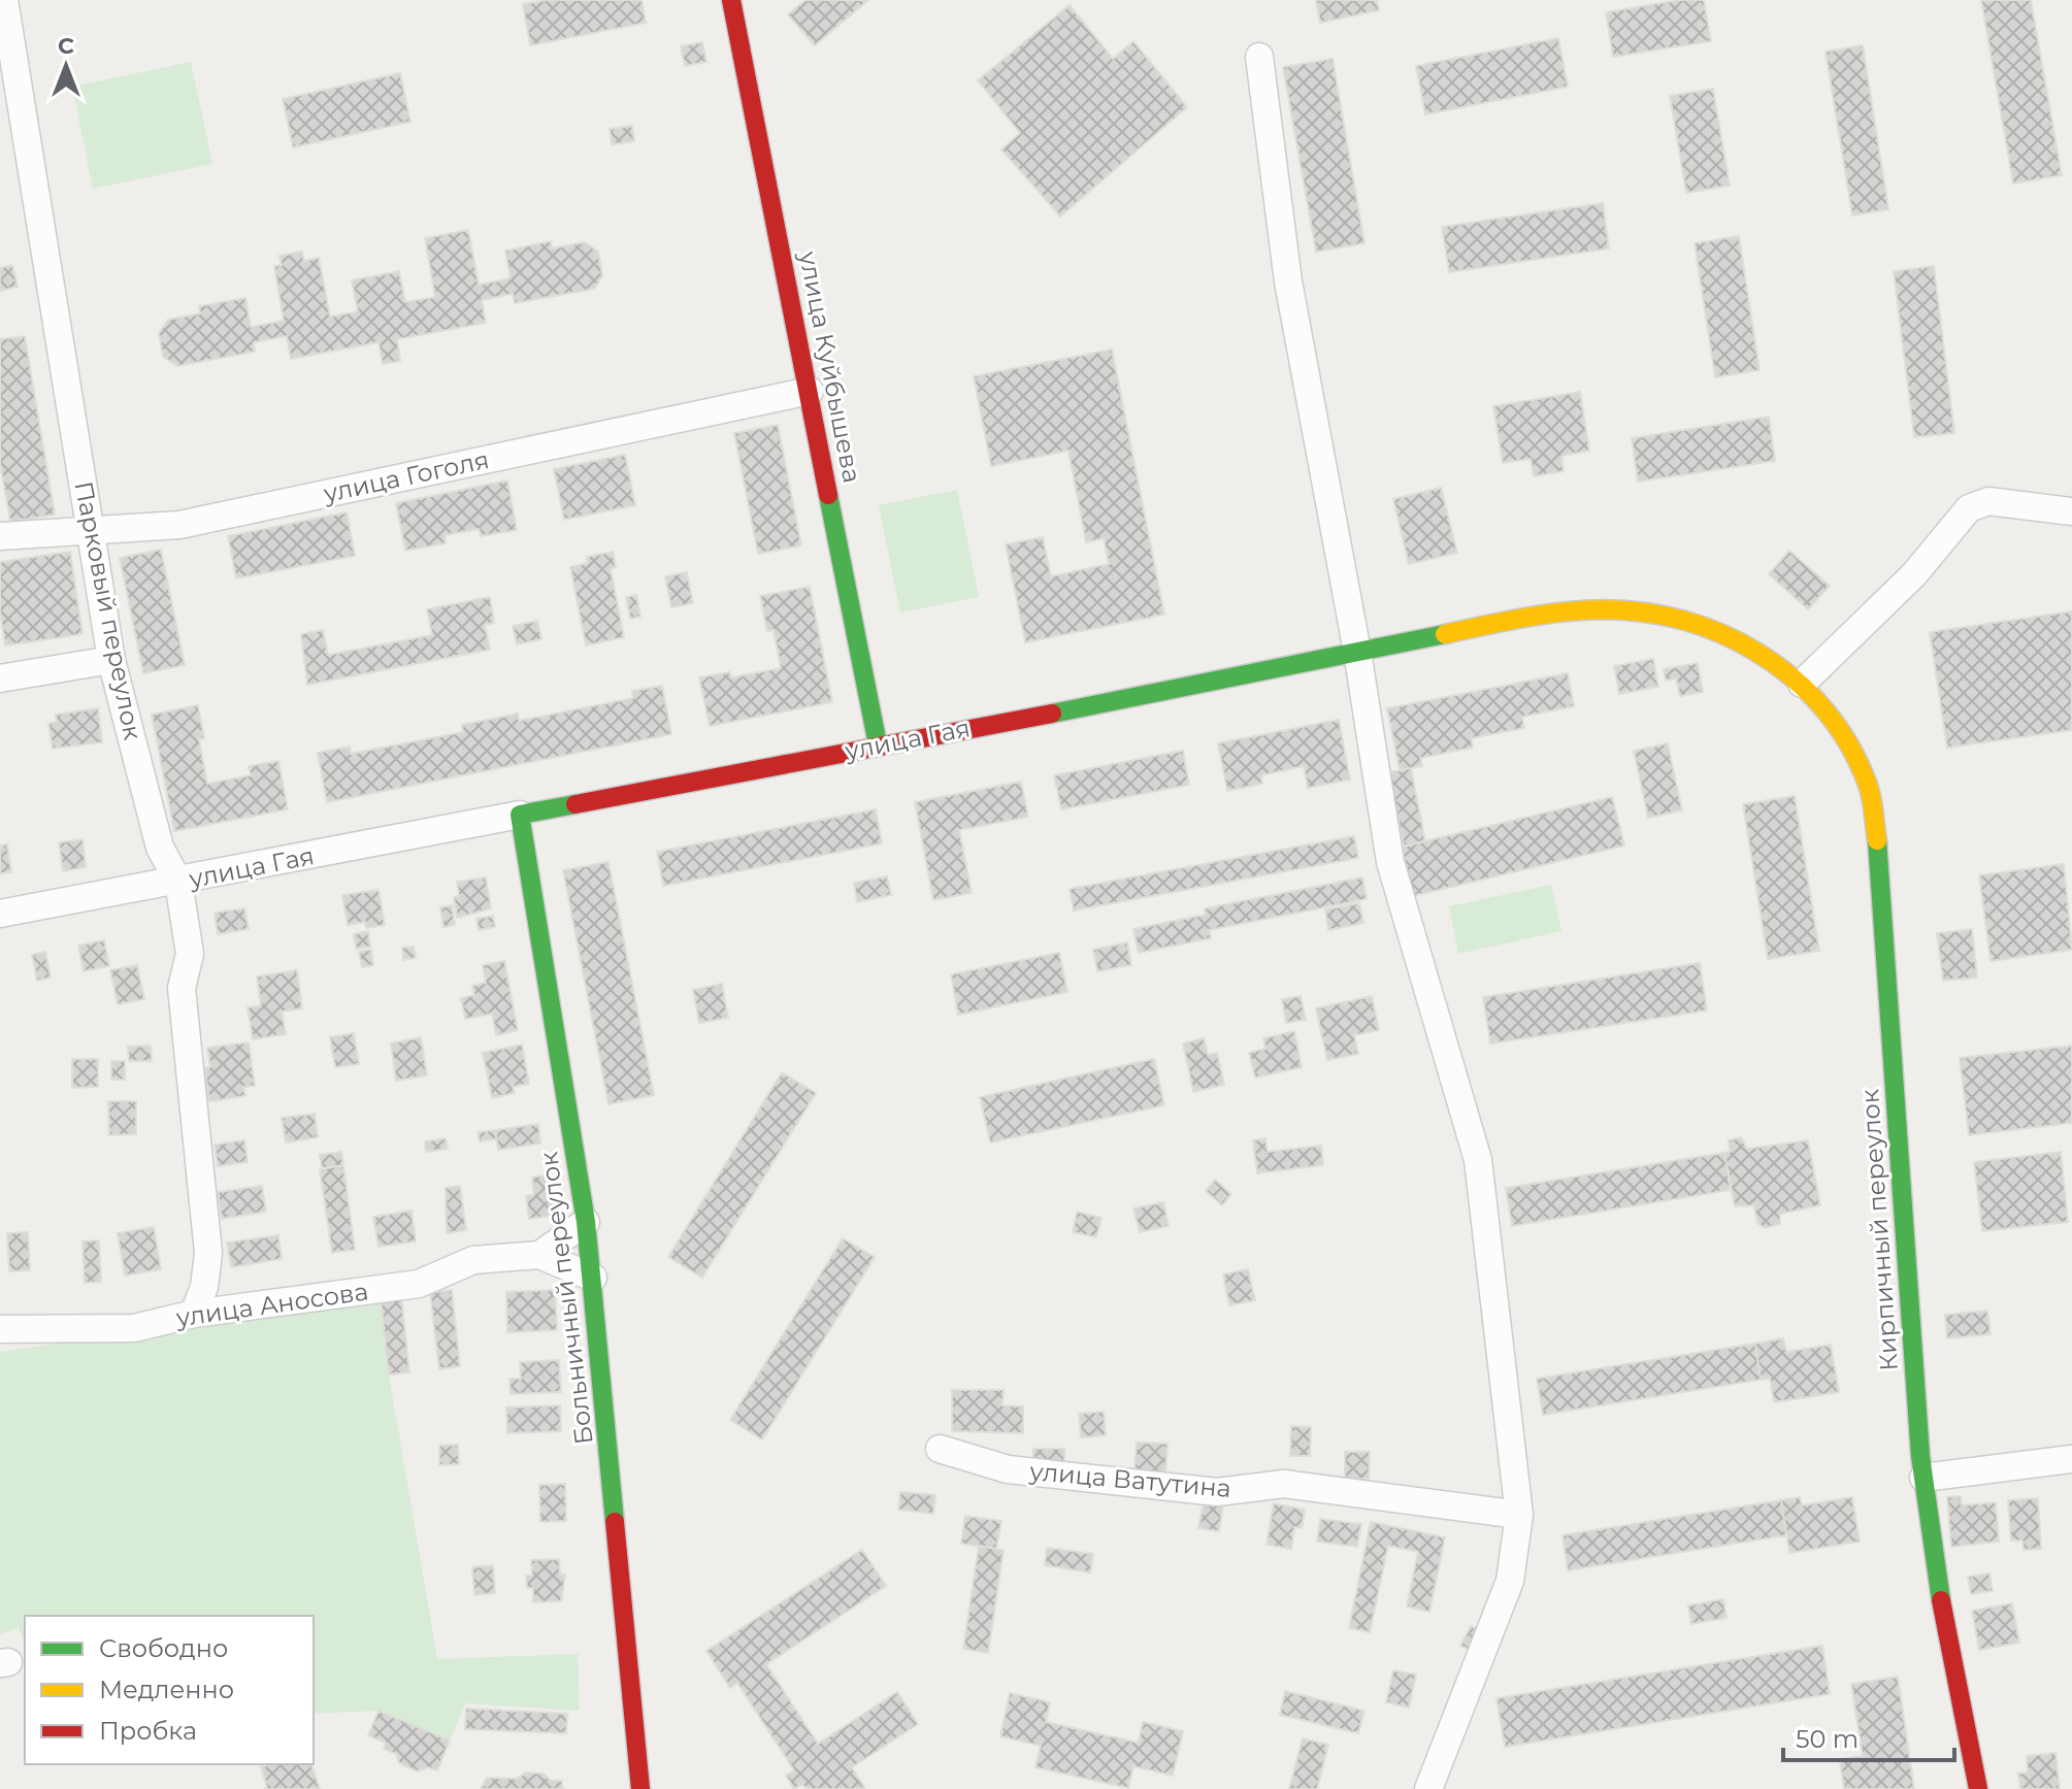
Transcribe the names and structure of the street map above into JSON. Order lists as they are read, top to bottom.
{
  "streets": {
    "main road": [
      "улица Куйбышева",
      "улица Гая",
      "Кирпичный переулок",
      "Больничный переулок"
    ],
    "street": [
      "улица Гоголя",
      "Парковый переулок",
      "улица Аносова",
      "улица Ватутина"
    ]
  },
  "crossings": [
    ["улица Куйбышева", "улица Гоголя"],
    ["улица Куйбышева", "улица Гая"],
    ["улица Гоголя", "Парковый переулок"],
    ["Парковый переулок", "улица Гая"],
    ["Парковый переулок", "улица Аносова"],
    ["улица Гая", "Кирпичный переулок"],
    ["улица Гая", "Больничный переулок"],
    ["Больничный переулок", "улица Аносова"]
  ],
  "legend": ["Свободно", "Медленно", "Пробка"],
  "scale_bar": "50 m",
  "north": "top"
}
